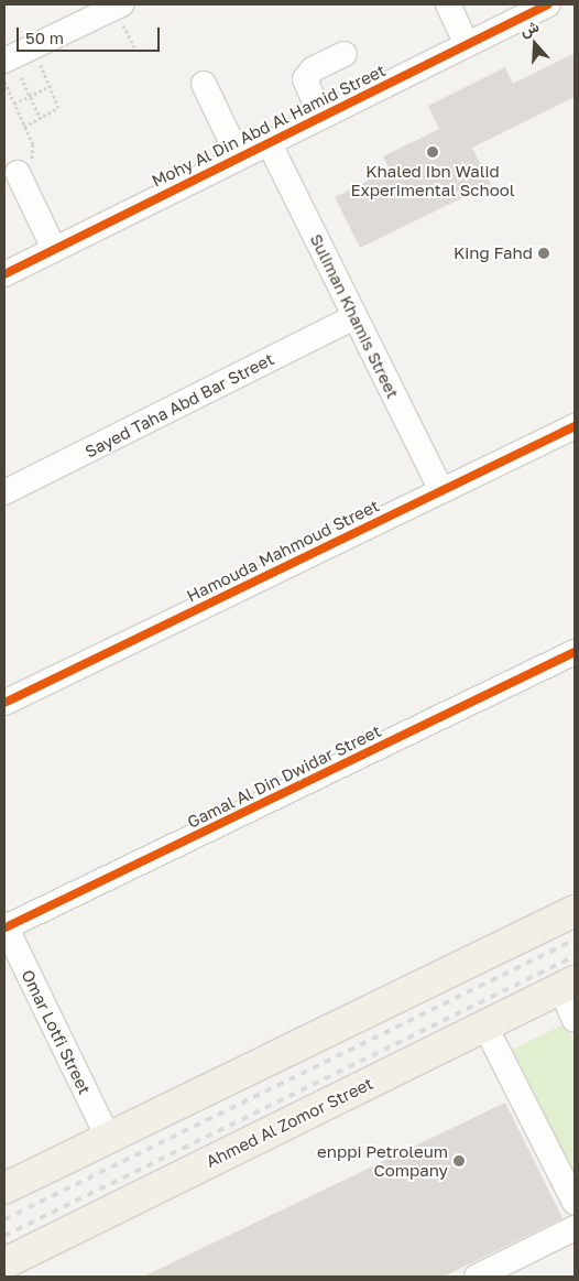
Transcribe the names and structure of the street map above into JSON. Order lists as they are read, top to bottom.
{
  "streets": {
    "main road": ["Ahmed Al Zomor Street"],
    "street": [
      "Mohy Al Din Abd Al Hamid Street",
      "Suliman Khamis Street",
      "Sayed Taha Abd Bar Street",
      "Hamouda Mahmoud Street",
      "Gamal Al Din Dwidar Street",
      "Omar Lotfi Street"
    ]
  },
  "crossings": [
    ["Mohy Al Din Abd Al Hamid Street", "Suliman Khamis Street"],
    ["Suliman Khamis Street", "Sayed Taha Abd Bar Street"],
    ["Suliman Khamis Street", "Hamouda Mahmoud Street"],
    ["Gamal Al Din Dwidar Street", "Omar Lotfi Street"]
  ],
  "places": ["Khaled Ibn Walid Experimental School", "King Fahd", "enppi Petroleum Company"],
  "scale_bar": "50 m",
  "north": "top"
}
